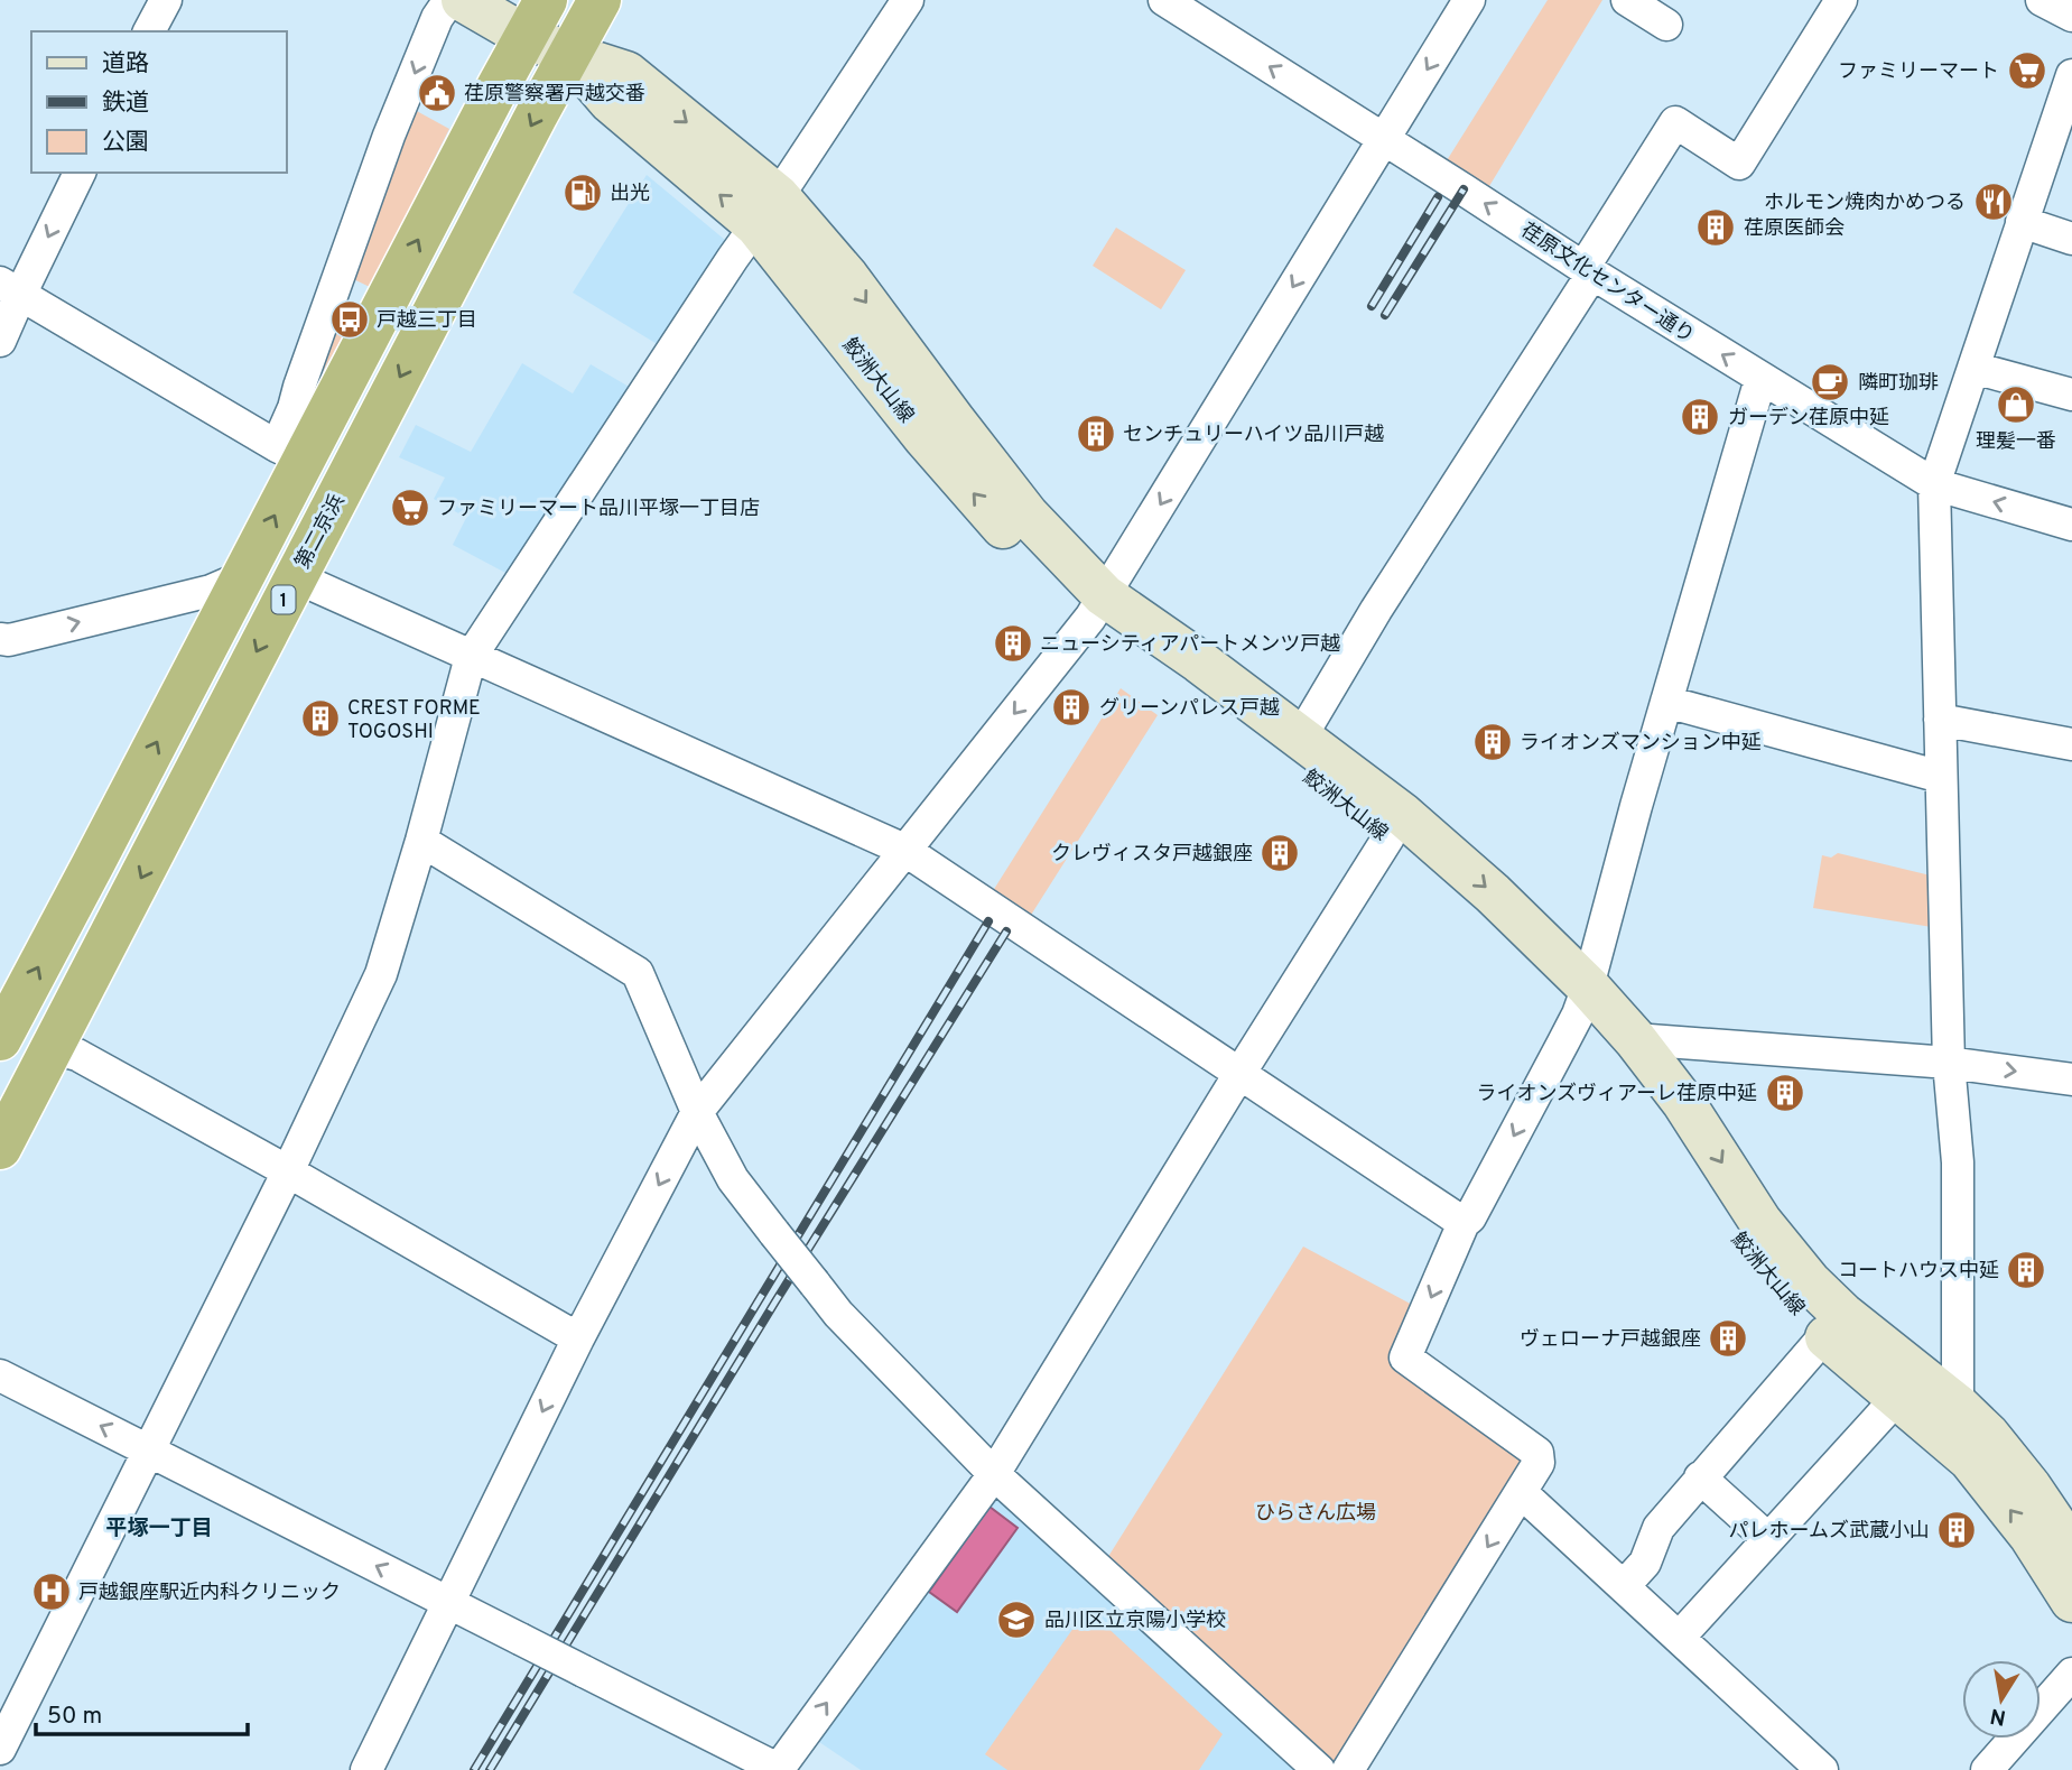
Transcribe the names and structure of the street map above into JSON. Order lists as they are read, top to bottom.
{
  "streets": {
    "highway": ["第二京浜", "1"],
    "main road": ["鮫洲大山線"],
    "street": ["荏原文化センター通り"]
  },
  "crossings": [
    ["鮫洲大山線", "第二京浜"]
  ],
  "districts": ["平塚一丁目"],
  "parks": ["ひらさん広場"],
  "places": {
    "supermarket": ["ファミリーマート", "ファミリーマート品川平塚一丁目店"],
    "public building": ["荏原警察署戸越交番"],
    "fuel station": ["出光"],
    "restaurant": ["ホルモン焼肉かめつる"],
    "building": [
      "荏原医師会",
      "ガーデン荏原中延",
      "センチュリーハイツ品川戸越",
      "ニューシティアパートメンツ戸越",
      "グリーンパレス戸越",
      "CREST FORME TOGOSHI",
      "ライオンズマンション中延",
      "クレヴィスタ戸越銀座",
      "ライオンズヴィアーレ荏原中延",
      "コートハウス中延",
      "ヴェローナ戸越銀座",
      "パレホームズ武蔵小山"
    ],
    "bus stop": ["戸越三丁目"],
    "cafe": ["隣町珈琲"],
    "shop": ["理髪一番"],
    "hospital": ["戸越銀座駅近内科クリニック"],
    "school or university": ["品川区立京陽小学校"]
  },
  "legend": ["道路", "鉄道", "公園"],
  "scale_bar": "50 m",
  "north": "bottom"
}
